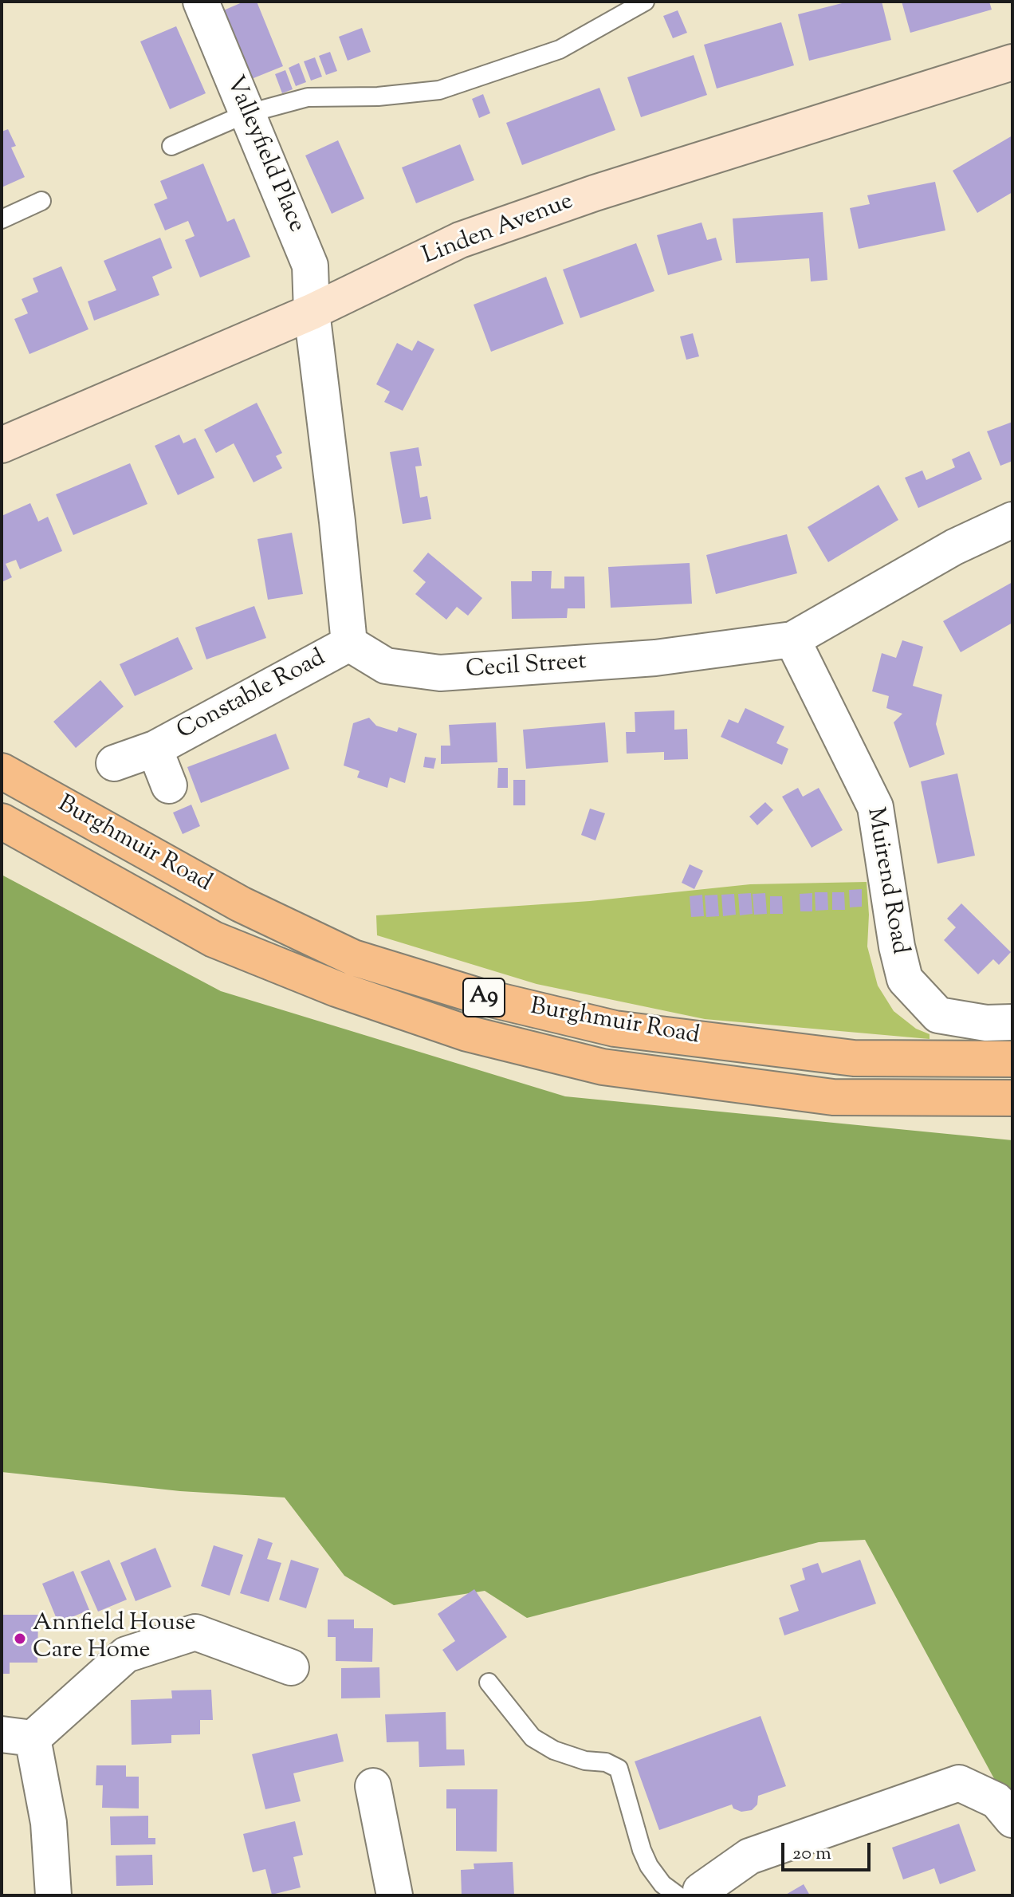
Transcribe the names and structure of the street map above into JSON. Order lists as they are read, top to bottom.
{
  "streets": {
    "main road": ["Burghmuir Road", "A9"],
    "street": [
      "Valleyfield Place",
      "Linden Avenue",
      "Cecil Street",
      "Constable Road",
      "Muirend Road"
    ]
  },
  "crossings": [
    ["Valleyfield Place", "Linden Avenue"],
    ["Cecil Street", "Constable Road"],
    ["Cecil Street", "Muirend Road"]
  ],
  "places": ["Annfield House Care Home"],
  "scale_bar": "20 m"
}
